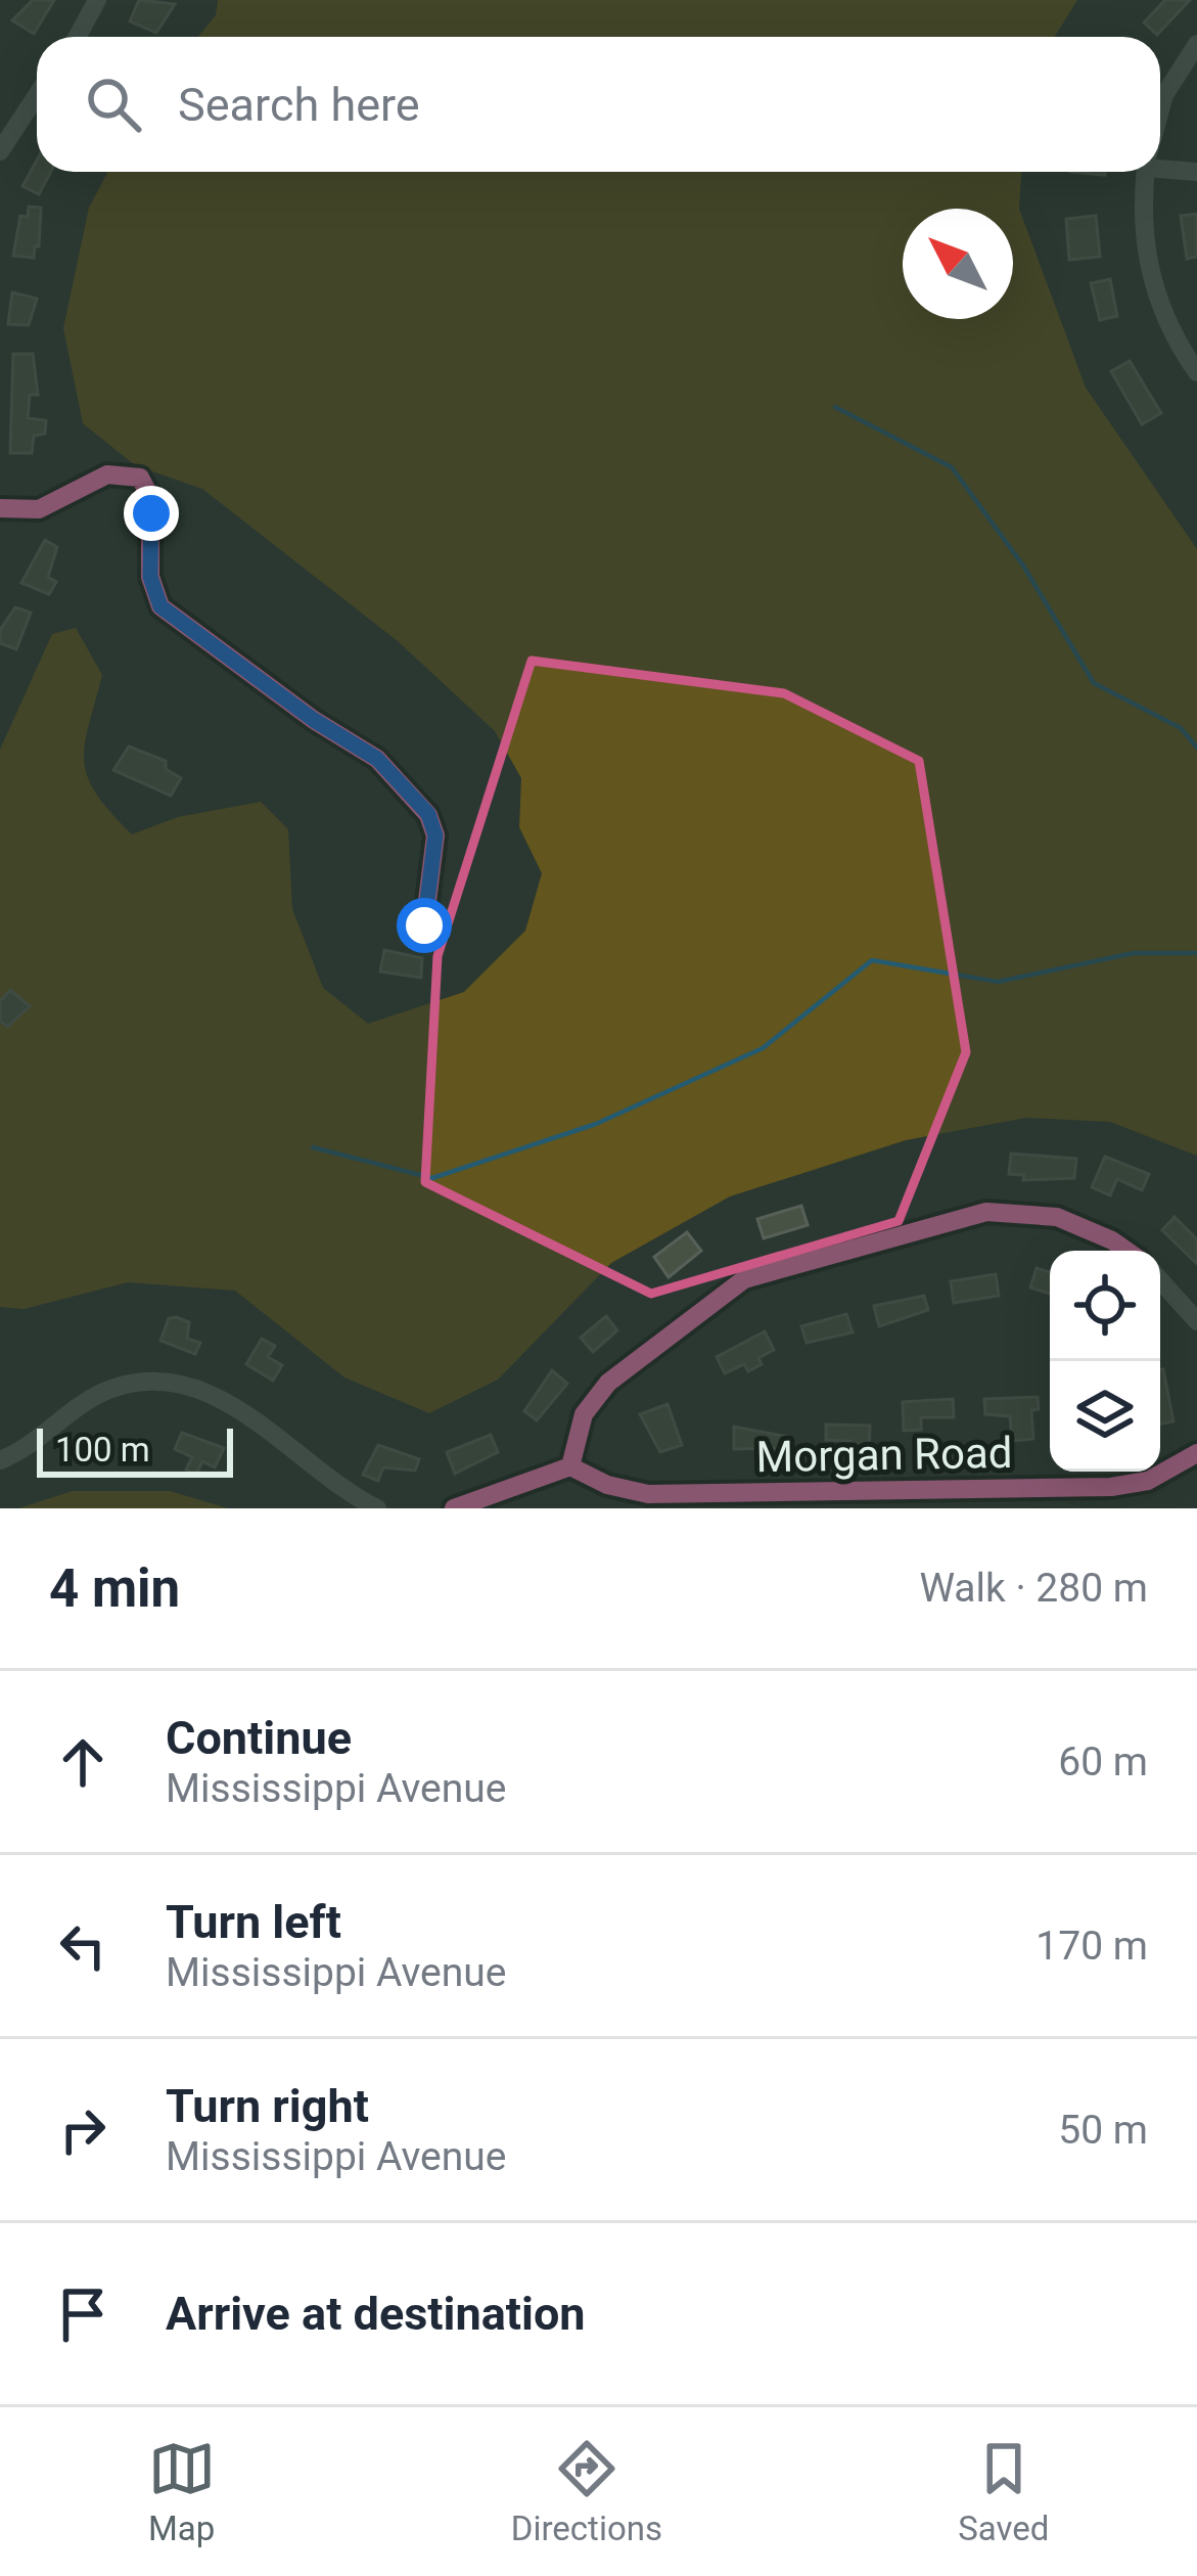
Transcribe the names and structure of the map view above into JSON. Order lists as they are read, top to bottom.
{
  "streets": {
    "street": ["Morgan Road"]
  },
  "scale_bar": "100 m",
  "north": "top left",
  "page": {
    "search": "Search here",
    "scale": "100 m",
    "heading": ["4 min", "Walk · 280 m"],
    "list": [
      ["Continue", "Mississippi Avenue", "60 m"],
      ["Turn left", "Mississippi Avenue", "170 m"],
      ["Turn right", "Mississippi Avenue", "50 m"],
      "Arrive at destination"
    ],
    "nav": ["Map", "Directions", "Saved"]
  }
}
